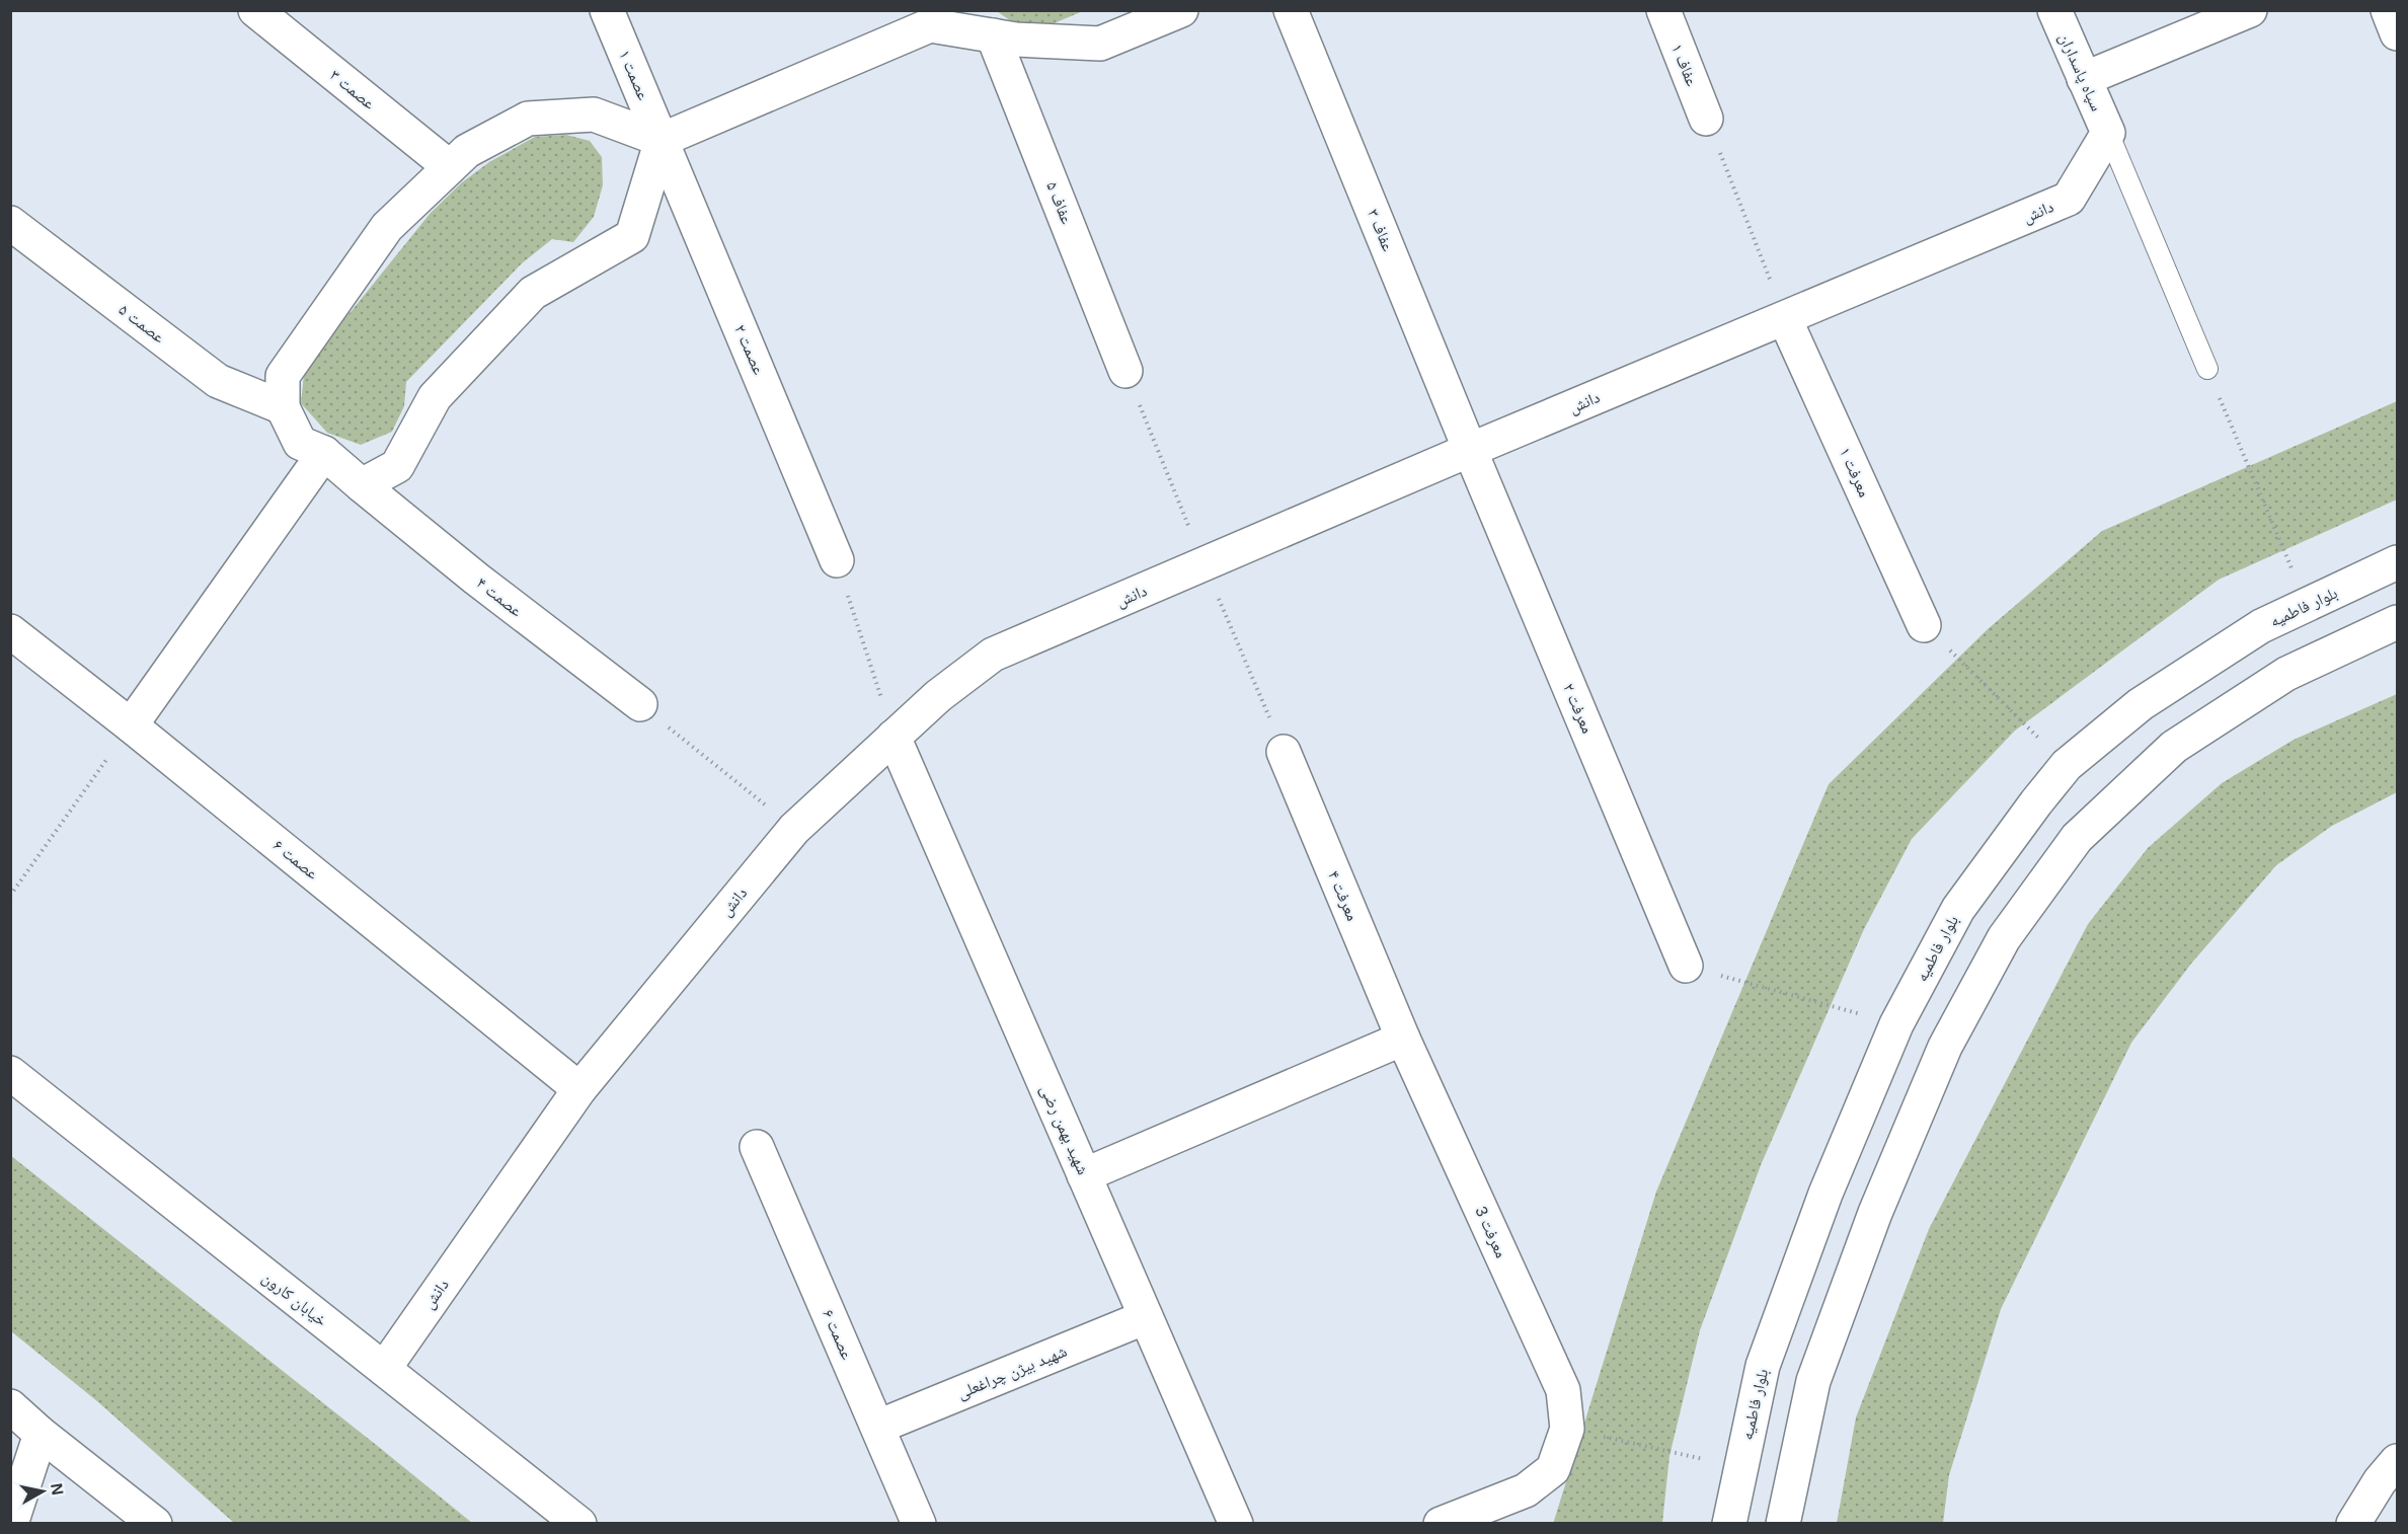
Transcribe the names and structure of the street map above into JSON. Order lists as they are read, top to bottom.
{
  "streets": {
    "street": [
      "عفاف ۱",
      "سپاه پاسداران",
      "عصمت ۱",
      "عصمت ۳",
      "عفاف ۵",
      "دانش",
      "عفاف ۳",
      "عصمت ۵",
      "عصمت ۲",
      "معرفت ۱",
      "عصمت ۴",
      "بلوار فاطمیه",
      "معرفت ۲",
      "عصمت ۶",
      "معرفت ۴",
      "شهید بهمن رضی",
      "معرفت 3",
      "خیابان کارون",
      "شهید بیژن چراغعلی"
    ]
  },
  "crossings": [
    ["سپاه پاسداران", "دانش"],
    ["عصمت ۱", "عصمت ۲"],
    ["دانش", "عفاف ۳"],
    ["دانش", "معرفت ۱"],
    ["دانش", "معرفت ۲"],
    ["دانش", "عصمت ۶"],
    ["دانش", "شهید بهمن رضی"],
    ["دانش", "خیابان کارون"],
    ["عفاف ۳", "معرفت ۲"],
    ["عصمت ۵", "عصمت ۴"],
    ["عصمت ۶", "شهید بیژن چراغعلی"],
    ["معرفت ۴", "معرفت 3"],
    ["شهید بهمن رضی", "شهید بیژن چراغعلی"]
  ],
  "north": "right"
}
